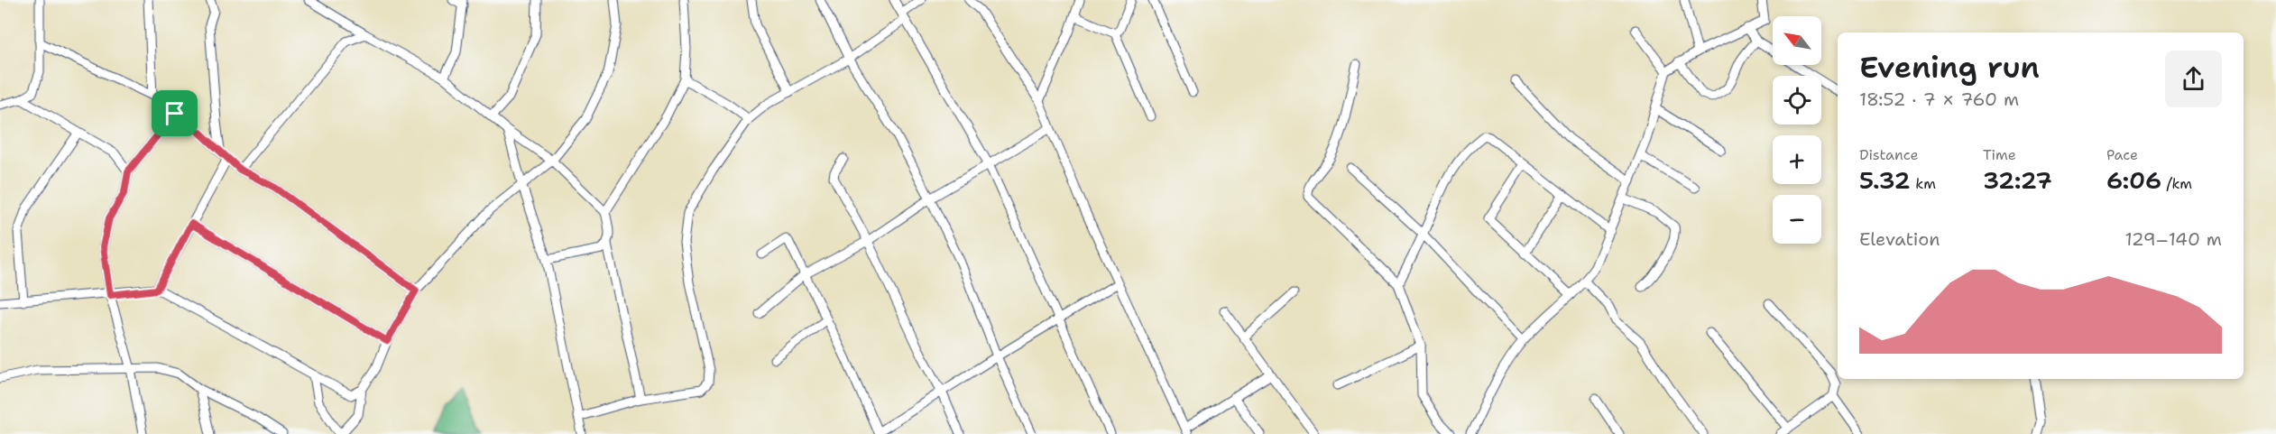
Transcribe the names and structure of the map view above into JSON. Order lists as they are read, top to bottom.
{
  "north": "top left",
  "page": {
    "map_buttons": ["+", "−"],
    "heading": ["Evening run", "18:52 · 7 × 760 m"],
    "stats": [
      ["Distance", "5.32 km"],
      ["Time", "32:27"],
      ["Pace", "6:06 /km"]
    ],
    "chart": ["Elevation", "129–140 m"]
  }
}
